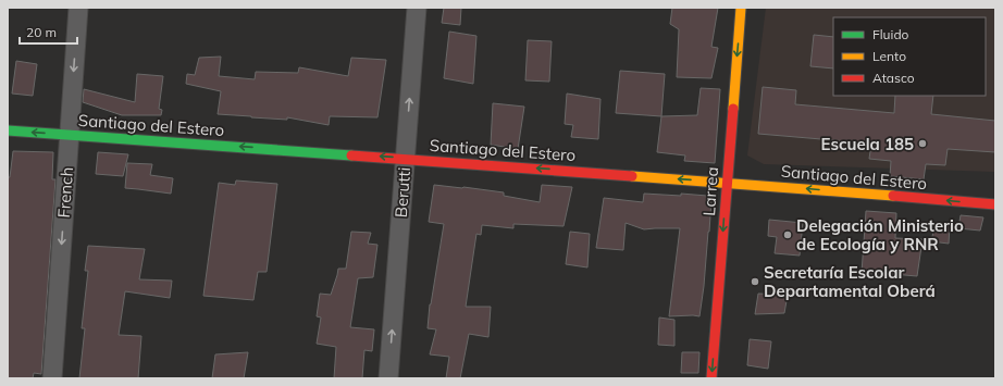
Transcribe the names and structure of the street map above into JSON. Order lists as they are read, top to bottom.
{
  "streets": {
    "street": [
      "Santiago del Estero",
      "Larrea",
      "French",
      "Berutti"
    ]
  },
  "crossings": [
    ["Santiago del Estero", "Larrea"],
    ["Santiago del Estero", "French"],
    ["Santiago del Estero", "Berutti"]
  ],
  "one_way": [
    "Santiago del Estero",
    "Larrea",
    "French",
    "Berutti"
  ],
  "places": ["Escuela 185", "Delegación Ministerio de Ecología y RNR", "Secretaría Escolar Departamental Oberá"],
  "legend": ["Fluido", "Lento", "Atasco"],
  "scale_bar": "20 m"
}
